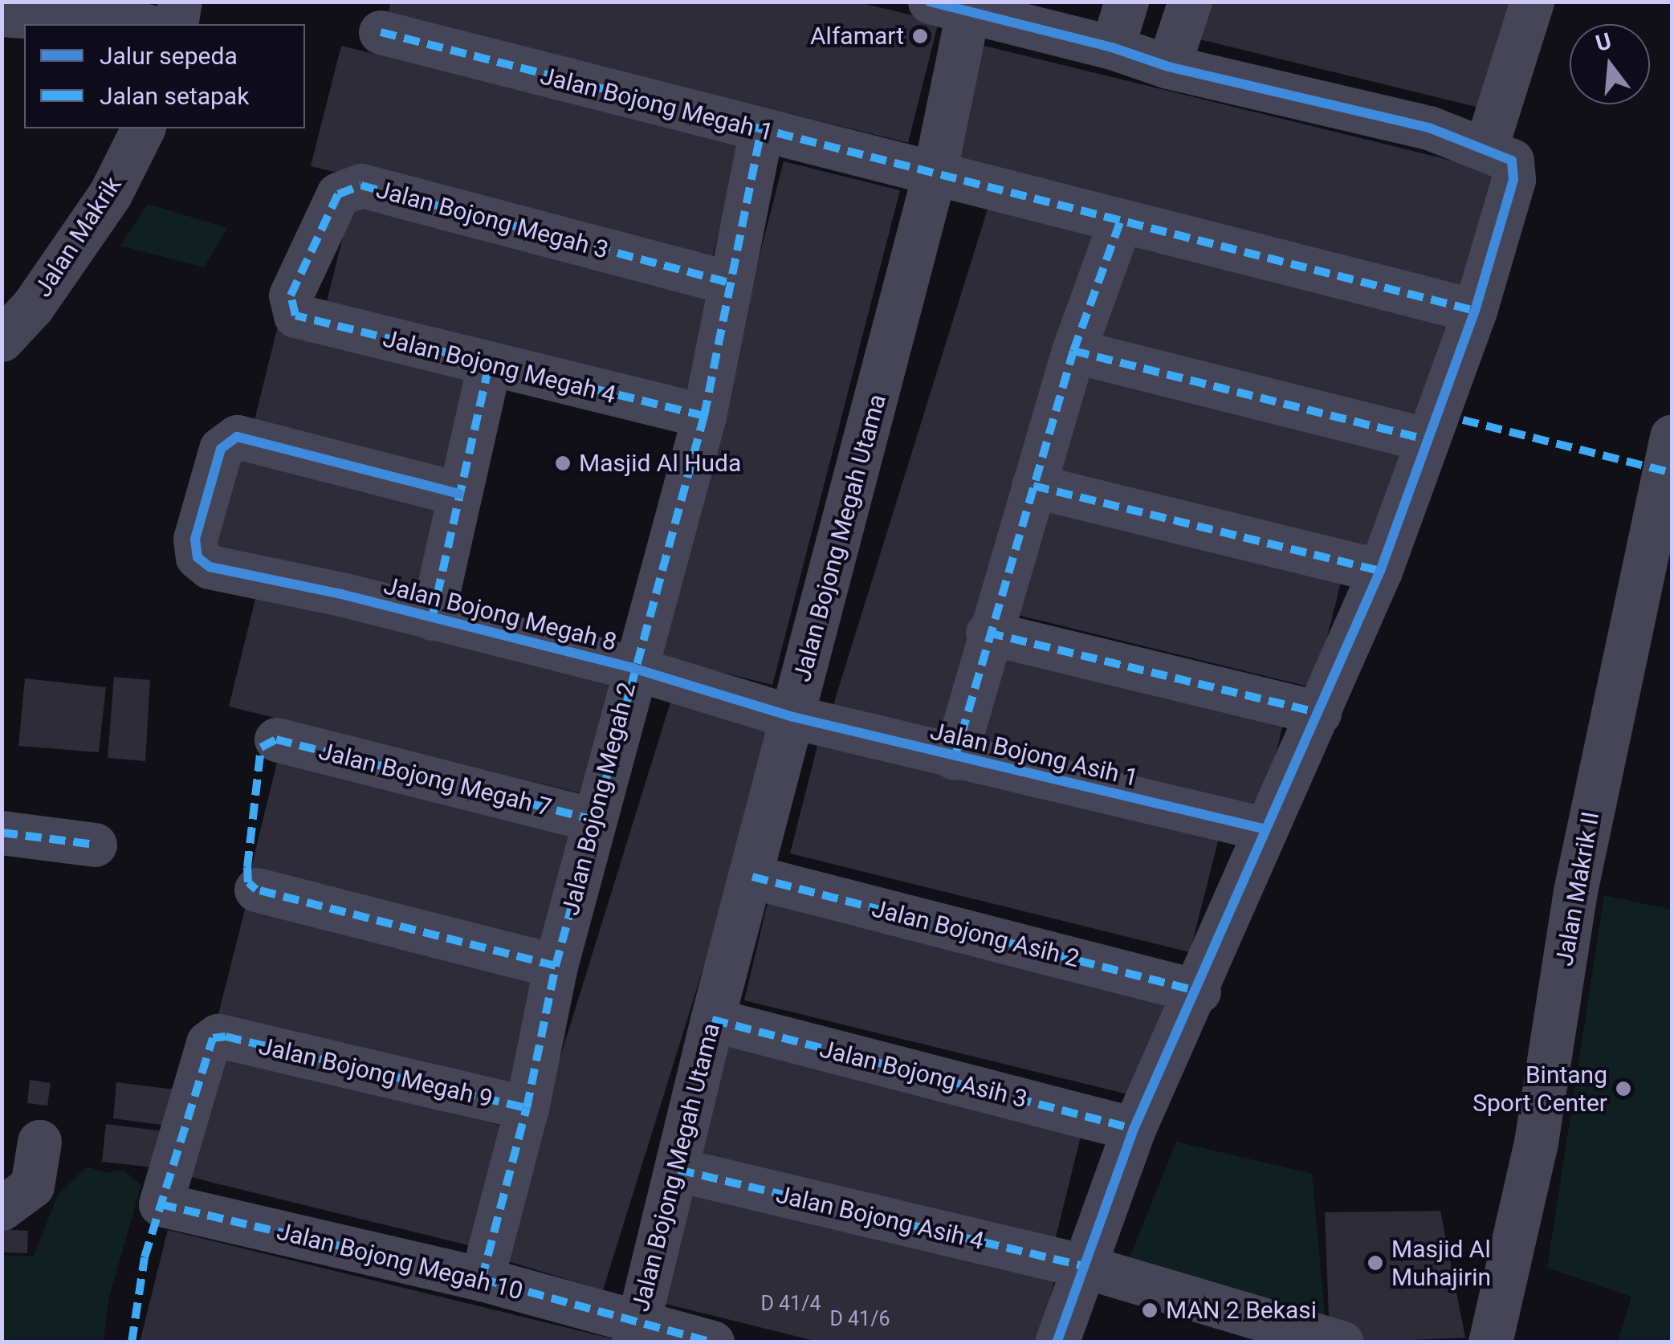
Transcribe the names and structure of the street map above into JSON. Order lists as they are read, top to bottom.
{
  "streets": {
    "street": [
      "Jalan Bojong Megah 1",
      "Jalan Bojong Megah 3",
      "Jalan Makrik",
      "Jalan Bojong Megah 4",
      "Jalan Bojong Megah Utama",
      "Jalan Bojong Megah 8",
      "Jalan Bojong Asih 1",
      "Jalan Bojong Megah 7",
      "Jalan Bojong Megah 2",
      "Jalan Makrik II",
      "Jalan Bojong Asih 2",
      "Jalan Bojong Megah 9",
      "Jalan Bojong Asih 3",
      "Jalan Bojong Asih 4",
      "Jalan Bojong Megah 10"
    ]
  },
  "crossings": [
    ["Jalan Bojong Megah 1", "Jalan Bojong Megah Utama"],
    ["Jalan Bojong Megah 1", "Jalan Bojong Megah 2"],
    ["Jalan Bojong Megah 3", "Jalan Bojong Megah 4"],
    ["Jalan Bojong Megah 3", "Jalan Bojong Megah 2"],
    ["Jalan Bojong Megah 4", "Jalan Bojong Megah 2"],
    ["Jalan Bojong Megah Utama", "Jalan Bojong Megah 8"],
    ["Jalan Bojong Megah Utama", "Jalan Bojong Asih 1"],
    ["Jalan Bojong Megah Utama", "Jalan Bojong Asih 2"],
    ["Jalan Bojong Megah Utama", "Jalan Bojong Asih 3"],
    ["Jalan Bojong Megah Utama", "Jalan Bojong Asih 4"],
    ["Jalan Bojong Megah Utama", "Jalan Bojong Megah 10"],
    ["Jalan Bojong Megah 8", "Jalan Bojong Asih 1"],
    ["Jalan Bojong Megah 8", "Jalan Bojong Megah 2"],
    ["Jalan Bojong Megah 7", "Jalan Bojong Megah 2"],
    ["Jalan Bojong Megah 2", "Jalan Bojong Megah 9"],
    ["Jalan Bojong Megah 2", "Jalan Bojong Megah 10"],
    ["Jalan Bojong Megah 9", "Jalan Bojong Megah 10"]
  ],
  "places": [
    "Alfamart",
    "Masjid Al Huda",
    "Bintang Sport Center",
    "Masjid Al Muhajirin",
    "MAN 2 Bekasi"
  ],
  "house_numbers": ["D 41/4", "D 41/6"],
  "legend": ["Jalur sepeda", "Jalan setapak"],
  "north": "top"
}
